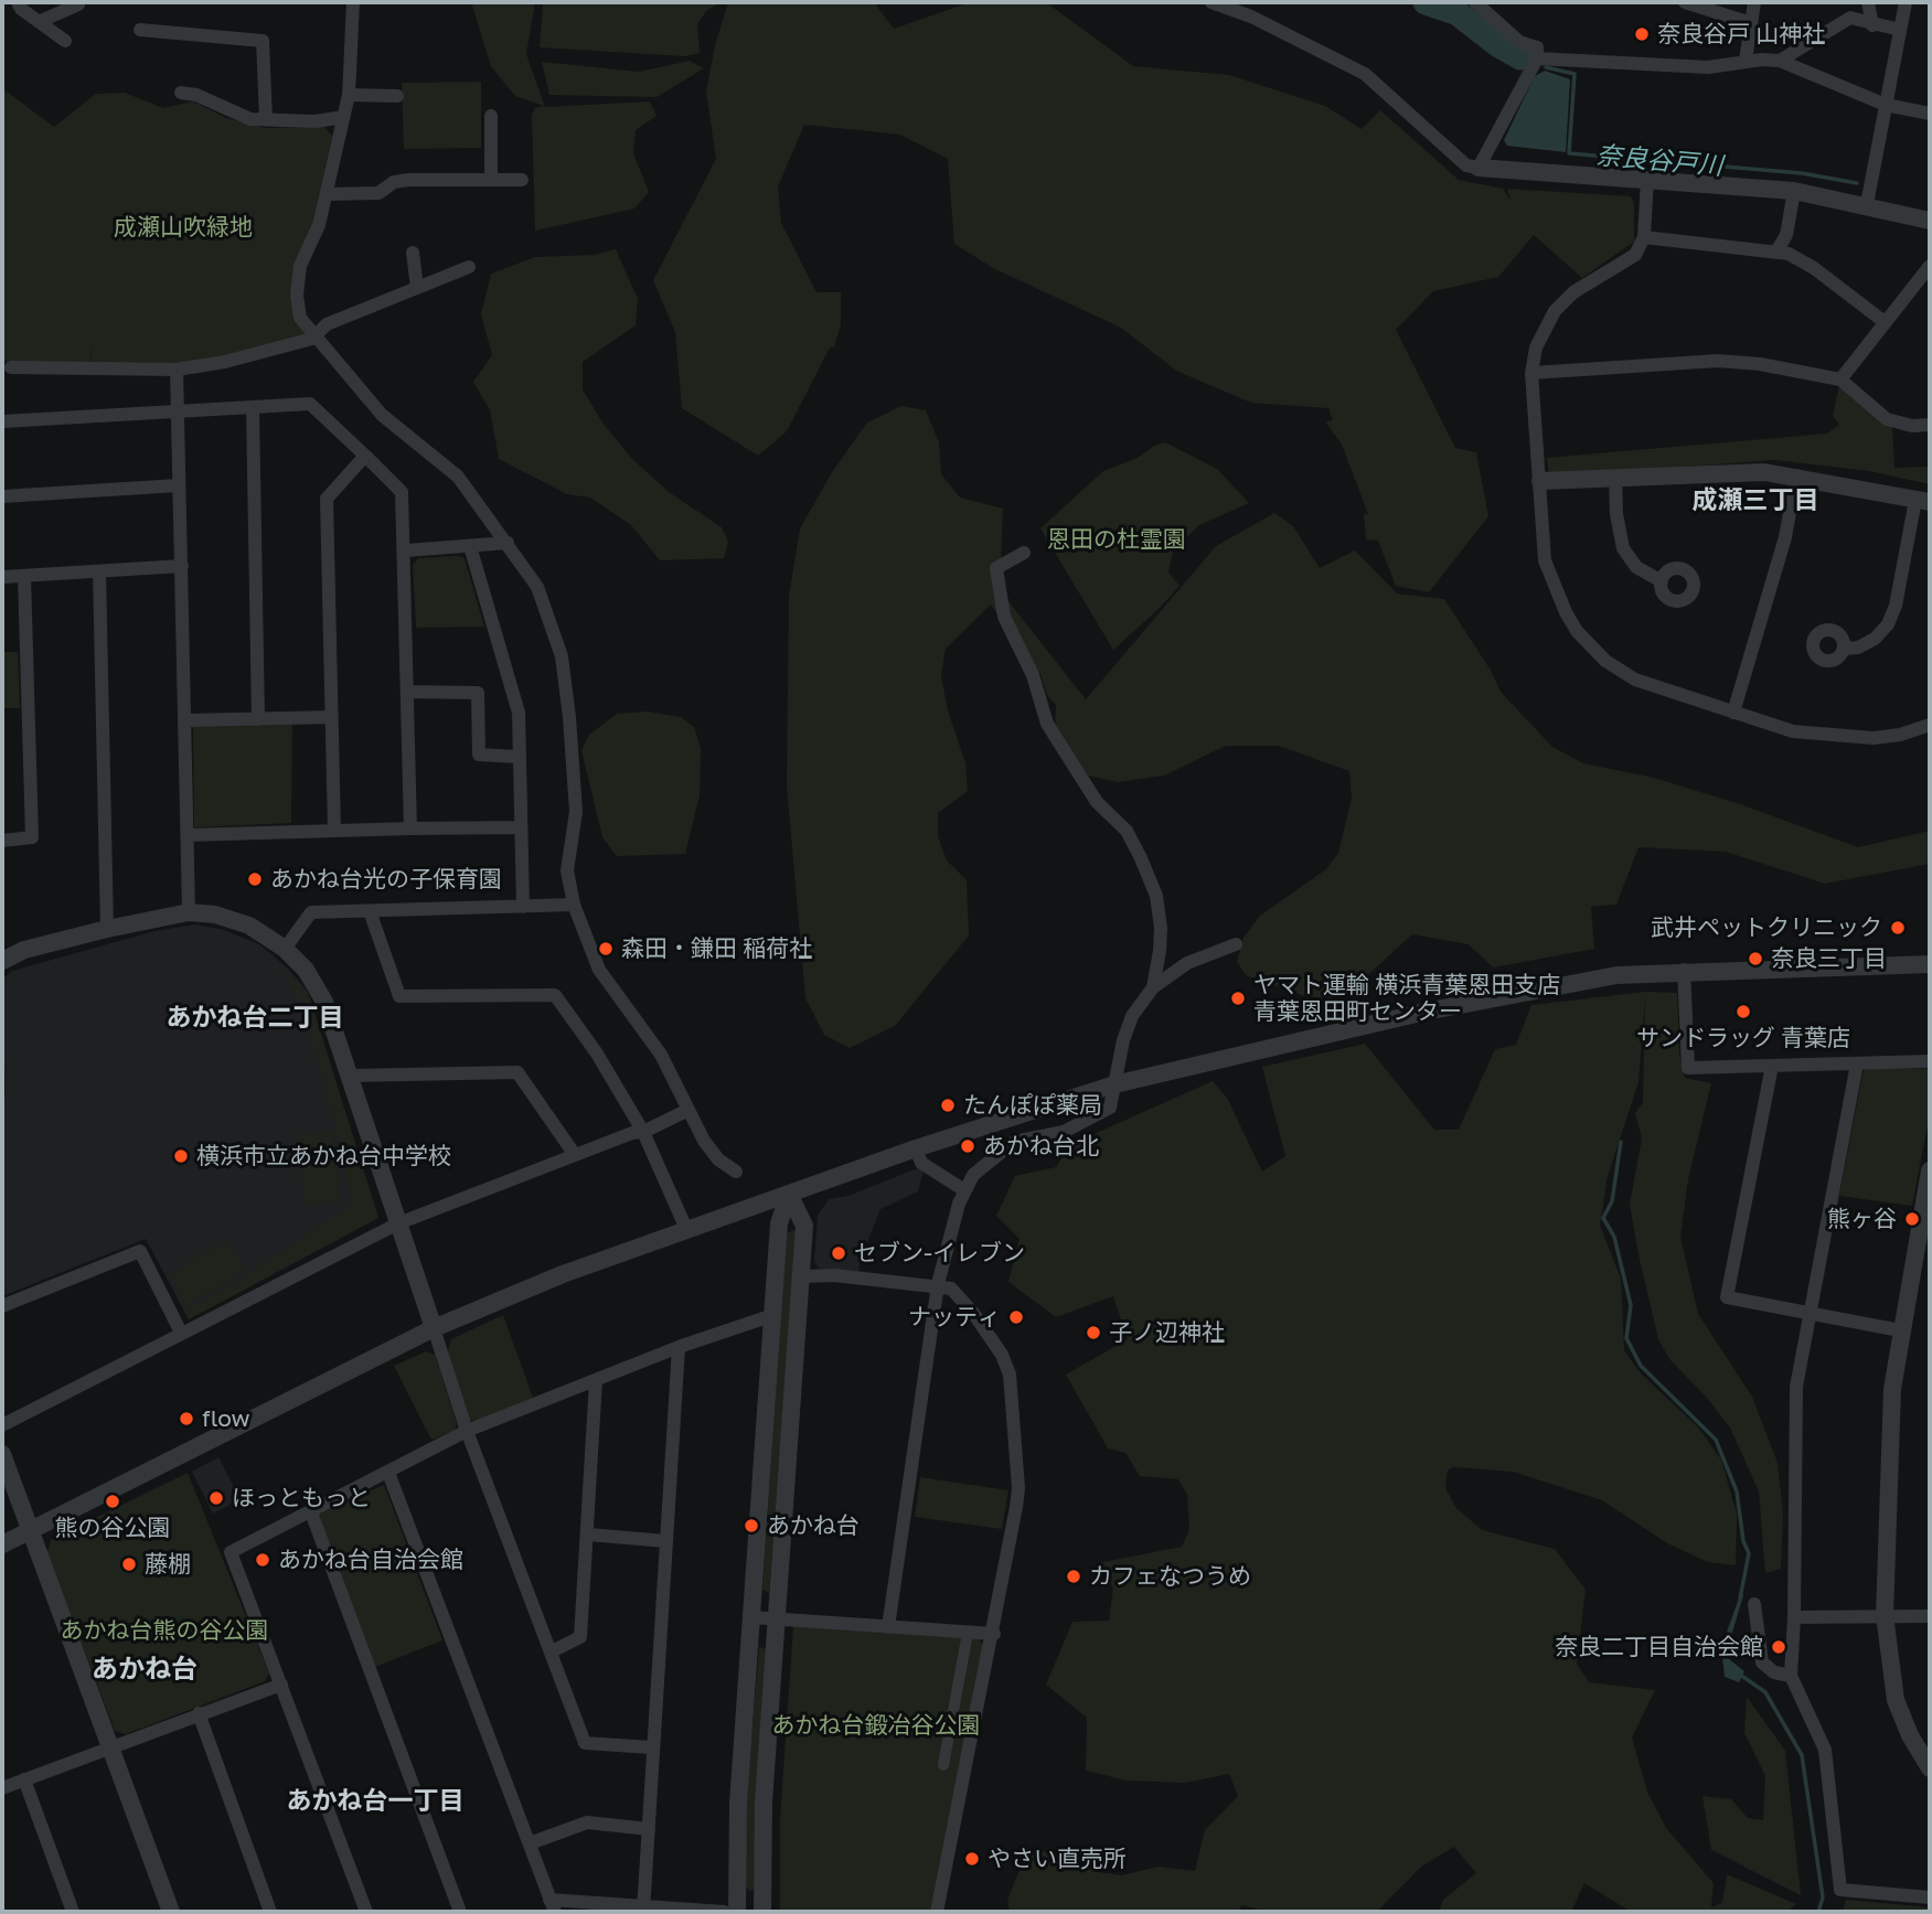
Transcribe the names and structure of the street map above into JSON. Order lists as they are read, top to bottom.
{
  "districts": [
    "成瀬三丁目",
    "あかね台二丁目",
    "あかね台",
    "あかね台一丁目"
  ],
  "water": ["奈良谷戸川"],
  "parks": [
    "成瀬山吹緑地",
    "恩田の杜霊園",
    "あかね台熊の谷公園",
    "あかね台鍛冶谷公園"
  ],
  "places": [
    "奈良谷戸 山神社",
    "あかね台光の子保育園",
    "武井ペットクリニック",
    "森田・鎌田 稲荷社",
    "奈良三丁目",
    "ヤマト運輸 横浜青葉恩田支店 青葉恩田町センター",
    "サンドラッグ 青葉店",
    "たんぽぽ薬局",
    "あかね台北",
    "横浜市立あかね台中学校",
    "熊ヶ谷",
    "セブン-イレブン",
    "ナッティ",
    "子ノ辺神社",
    "flow",
    "ほっともっと",
    "熊の谷公園",
    "あかね台",
    "あかね台自治会館",
    "藤棚",
    "カフェなつうめ",
    "奈良二丁目自治会館",
    "やさい直売所"
  ]
}
